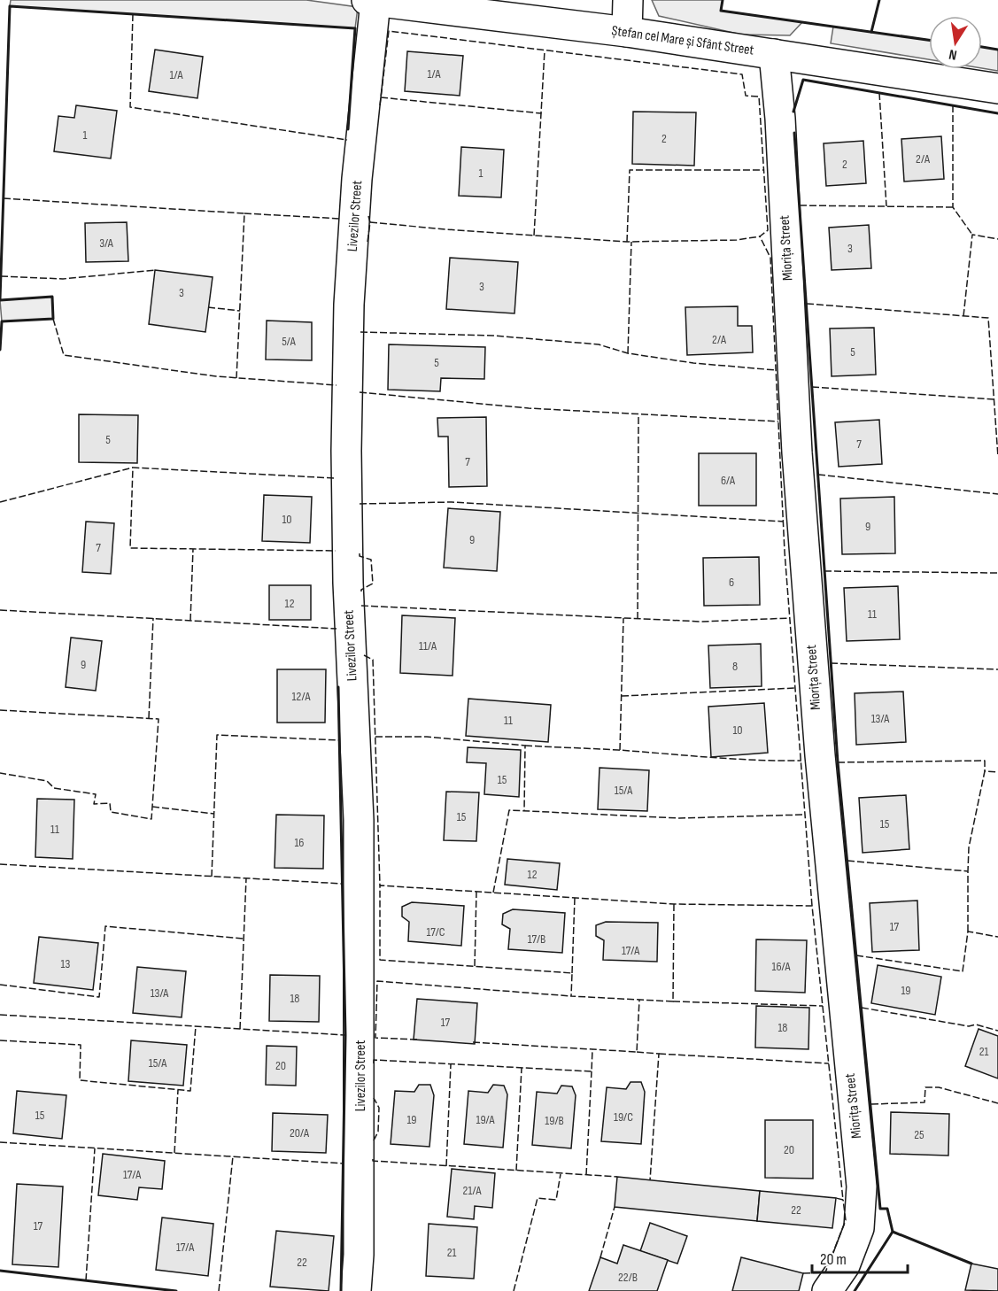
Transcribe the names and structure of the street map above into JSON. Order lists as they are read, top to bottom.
{
  "streets": {
    "street": ["Ștefan cel Mare și Sfânt Street", "Livezilor Street", "Miorița Street"]
  },
  "crossings": [
    ["Ștefan cel Mare și Sfânt Street", "Livezilor Street"],
    ["Ștefan cel Mare și Sfânt Street", "Miorița Street"]
  ],
  "house_numbers": [
    "1/A",
    "1/A",
    "1",
    "2",
    "2/A",
    "2",
    "1",
    "3/A",
    "3",
    "3",
    "3",
    "2/A",
    "5/A",
    "5",
    "5",
    "5",
    "7",
    "7",
    "6/A",
    "10",
    "9",
    "9",
    "7",
    "6",
    "12",
    "11",
    "11/A",
    "9",
    "8",
    "12/A",
    "13/A",
    "11",
    "10",
    "15",
    "15/A",
    "15",
    "15",
    "11",
    "16",
    "12",
    "17",
    "17/C",
    "17/B",
    "17/A",
    "13",
    "16/A",
    "19",
    "13/A",
    "18",
    "17",
    "18",
    "21",
    "15/A",
    "20",
    "15",
    "19/C",
    "19",
    "19/A",
    "19/B",
    "20/A",
    "25",
    "20",
    "17/A",
    "21/A",
    "22",
    "17",
    "17/A",
    "21",
    "22",
    "22/B"
  ],
  "scale_bar": "20 m",
  "north": "bottom"
}
